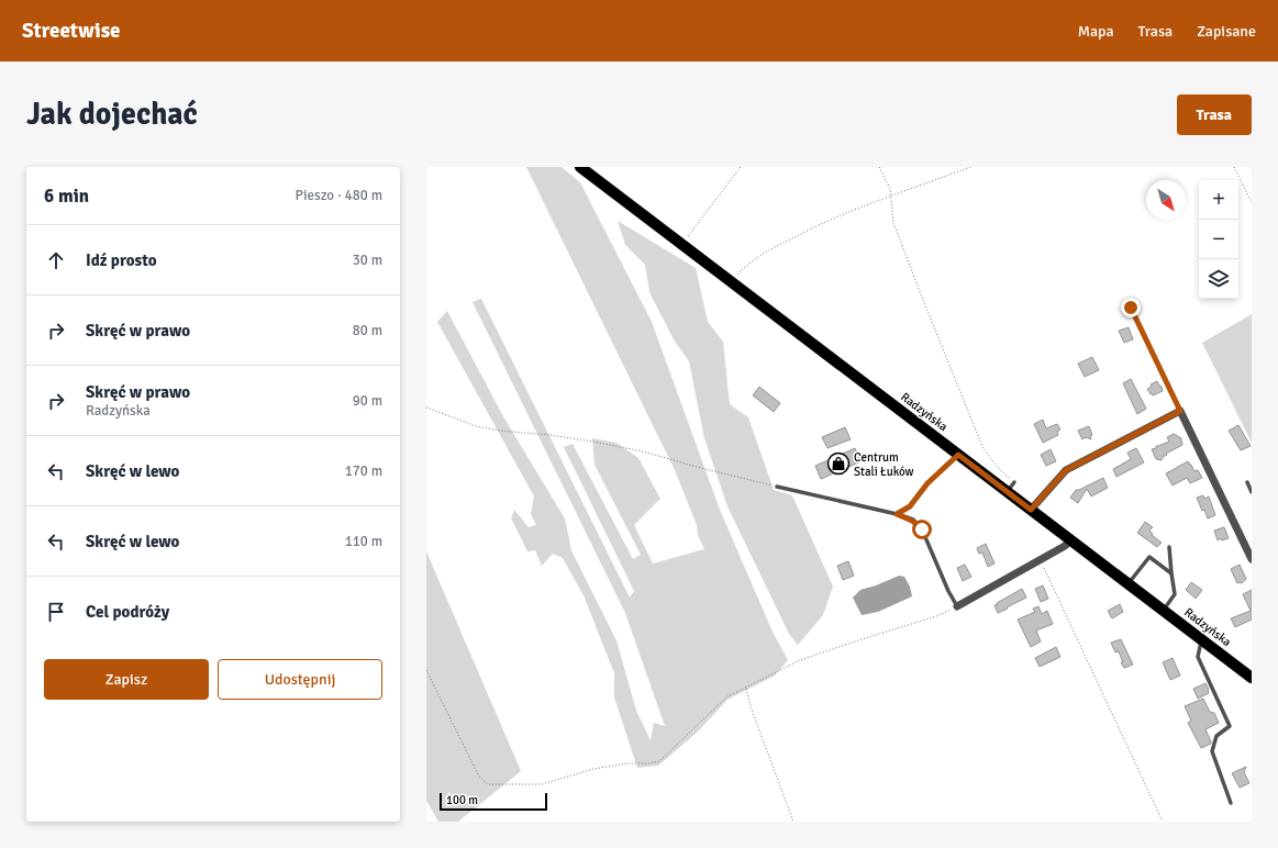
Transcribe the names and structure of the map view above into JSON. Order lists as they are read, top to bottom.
{
  "streets": {
    "main road": ["Radzyńska"]
  },
  "places": {
    "shop": ["Centrum Stali Łuków"]
  },
  "scale_bar": "100 m",
  "north": "bottom right",
  "page": {
    "header": "Streetwise",
    "nav": ["Mapa", "Trasa", "Zapisane"],
    "buttons": [
      "Trasa",
      ["Zapisz", "Udostępnij"]
    ],
    "title": "Jak dojechać",
    "heading": ["6 min", "Pieszo · 480 m"],
    "map_buttons": ["+", "−"],
    "list": [
      ["Idź prosto", "30 m"],
      ["Skręć w prawo", "80 m"],
      ["Skręć w prawo", "Radzyńska", "90 m"],
      ["Skręć w lewo", "170 m"],
      ["Skręć w lewo", "110 m"],
      "Cel podróży"
    ],
    "scale": "100 m"
  }
}
